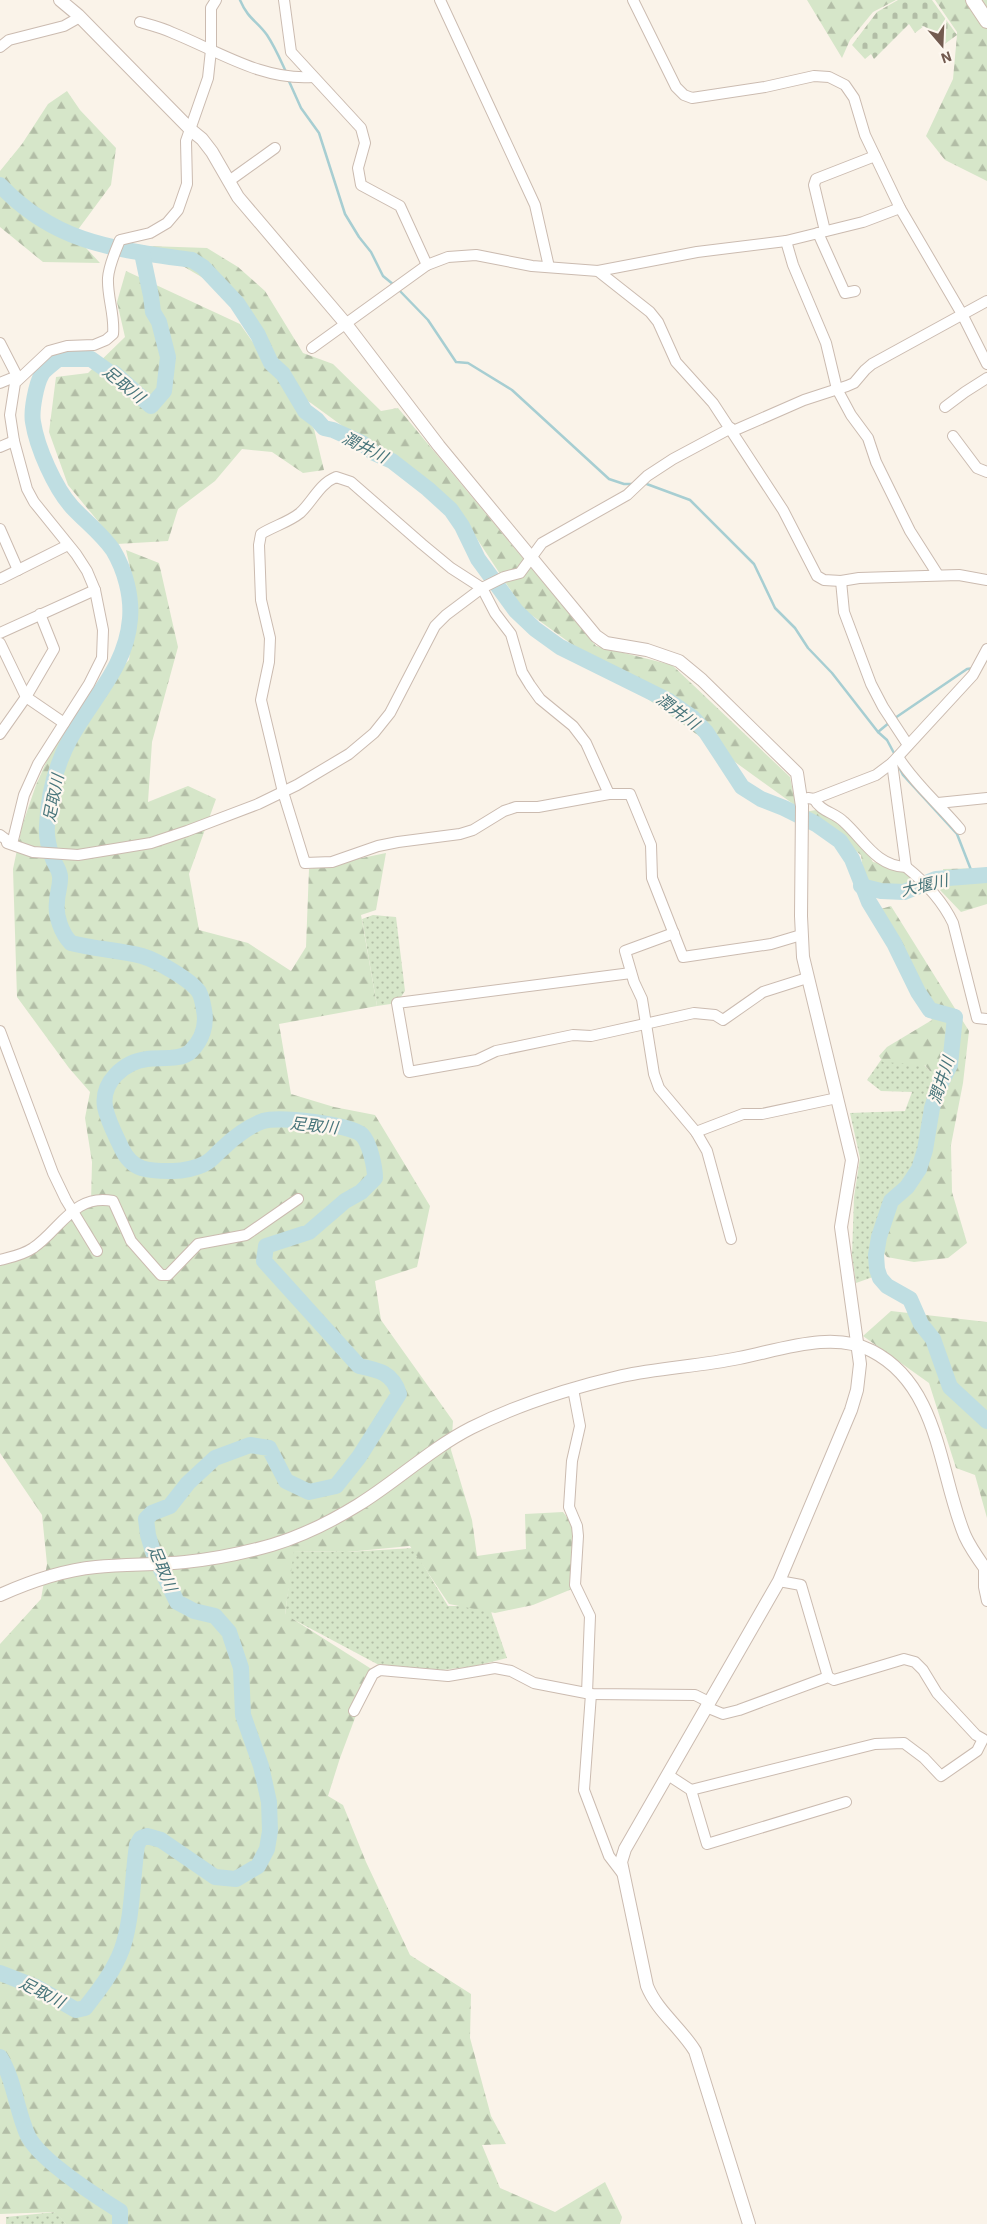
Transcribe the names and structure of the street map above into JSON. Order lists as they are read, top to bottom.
{
  "water": ["足取川", "潤井川", "大堰川"],
  "north": "bottom"
}
